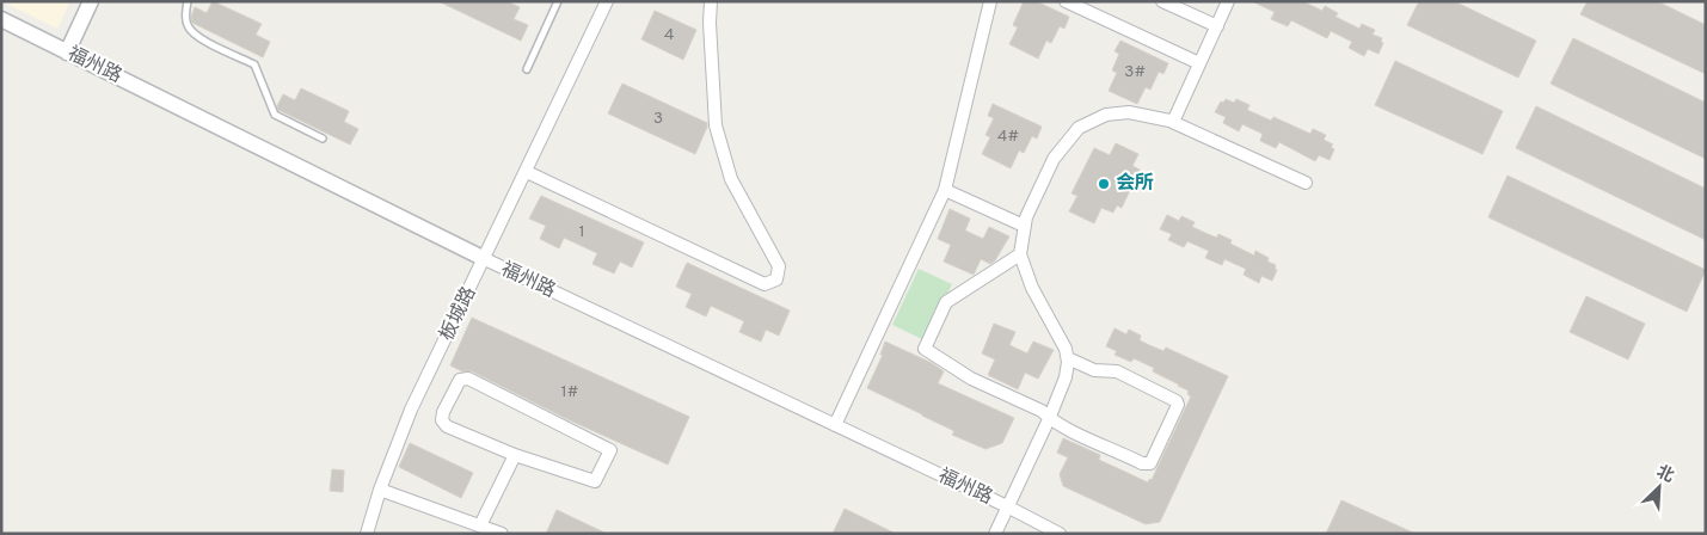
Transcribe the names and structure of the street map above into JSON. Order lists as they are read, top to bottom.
{
  "streets": {
    "street": ["福州路", "板城路"]
  },
  "crossings": [
    ["福州路", "板城路"]
  ],
  "places": ["会所"],
  "house_numbers": [
    "4",
    "3#",
    "3",
    "4#",
    "1",
    "1#"
  ],
  "north": "top right"
}
